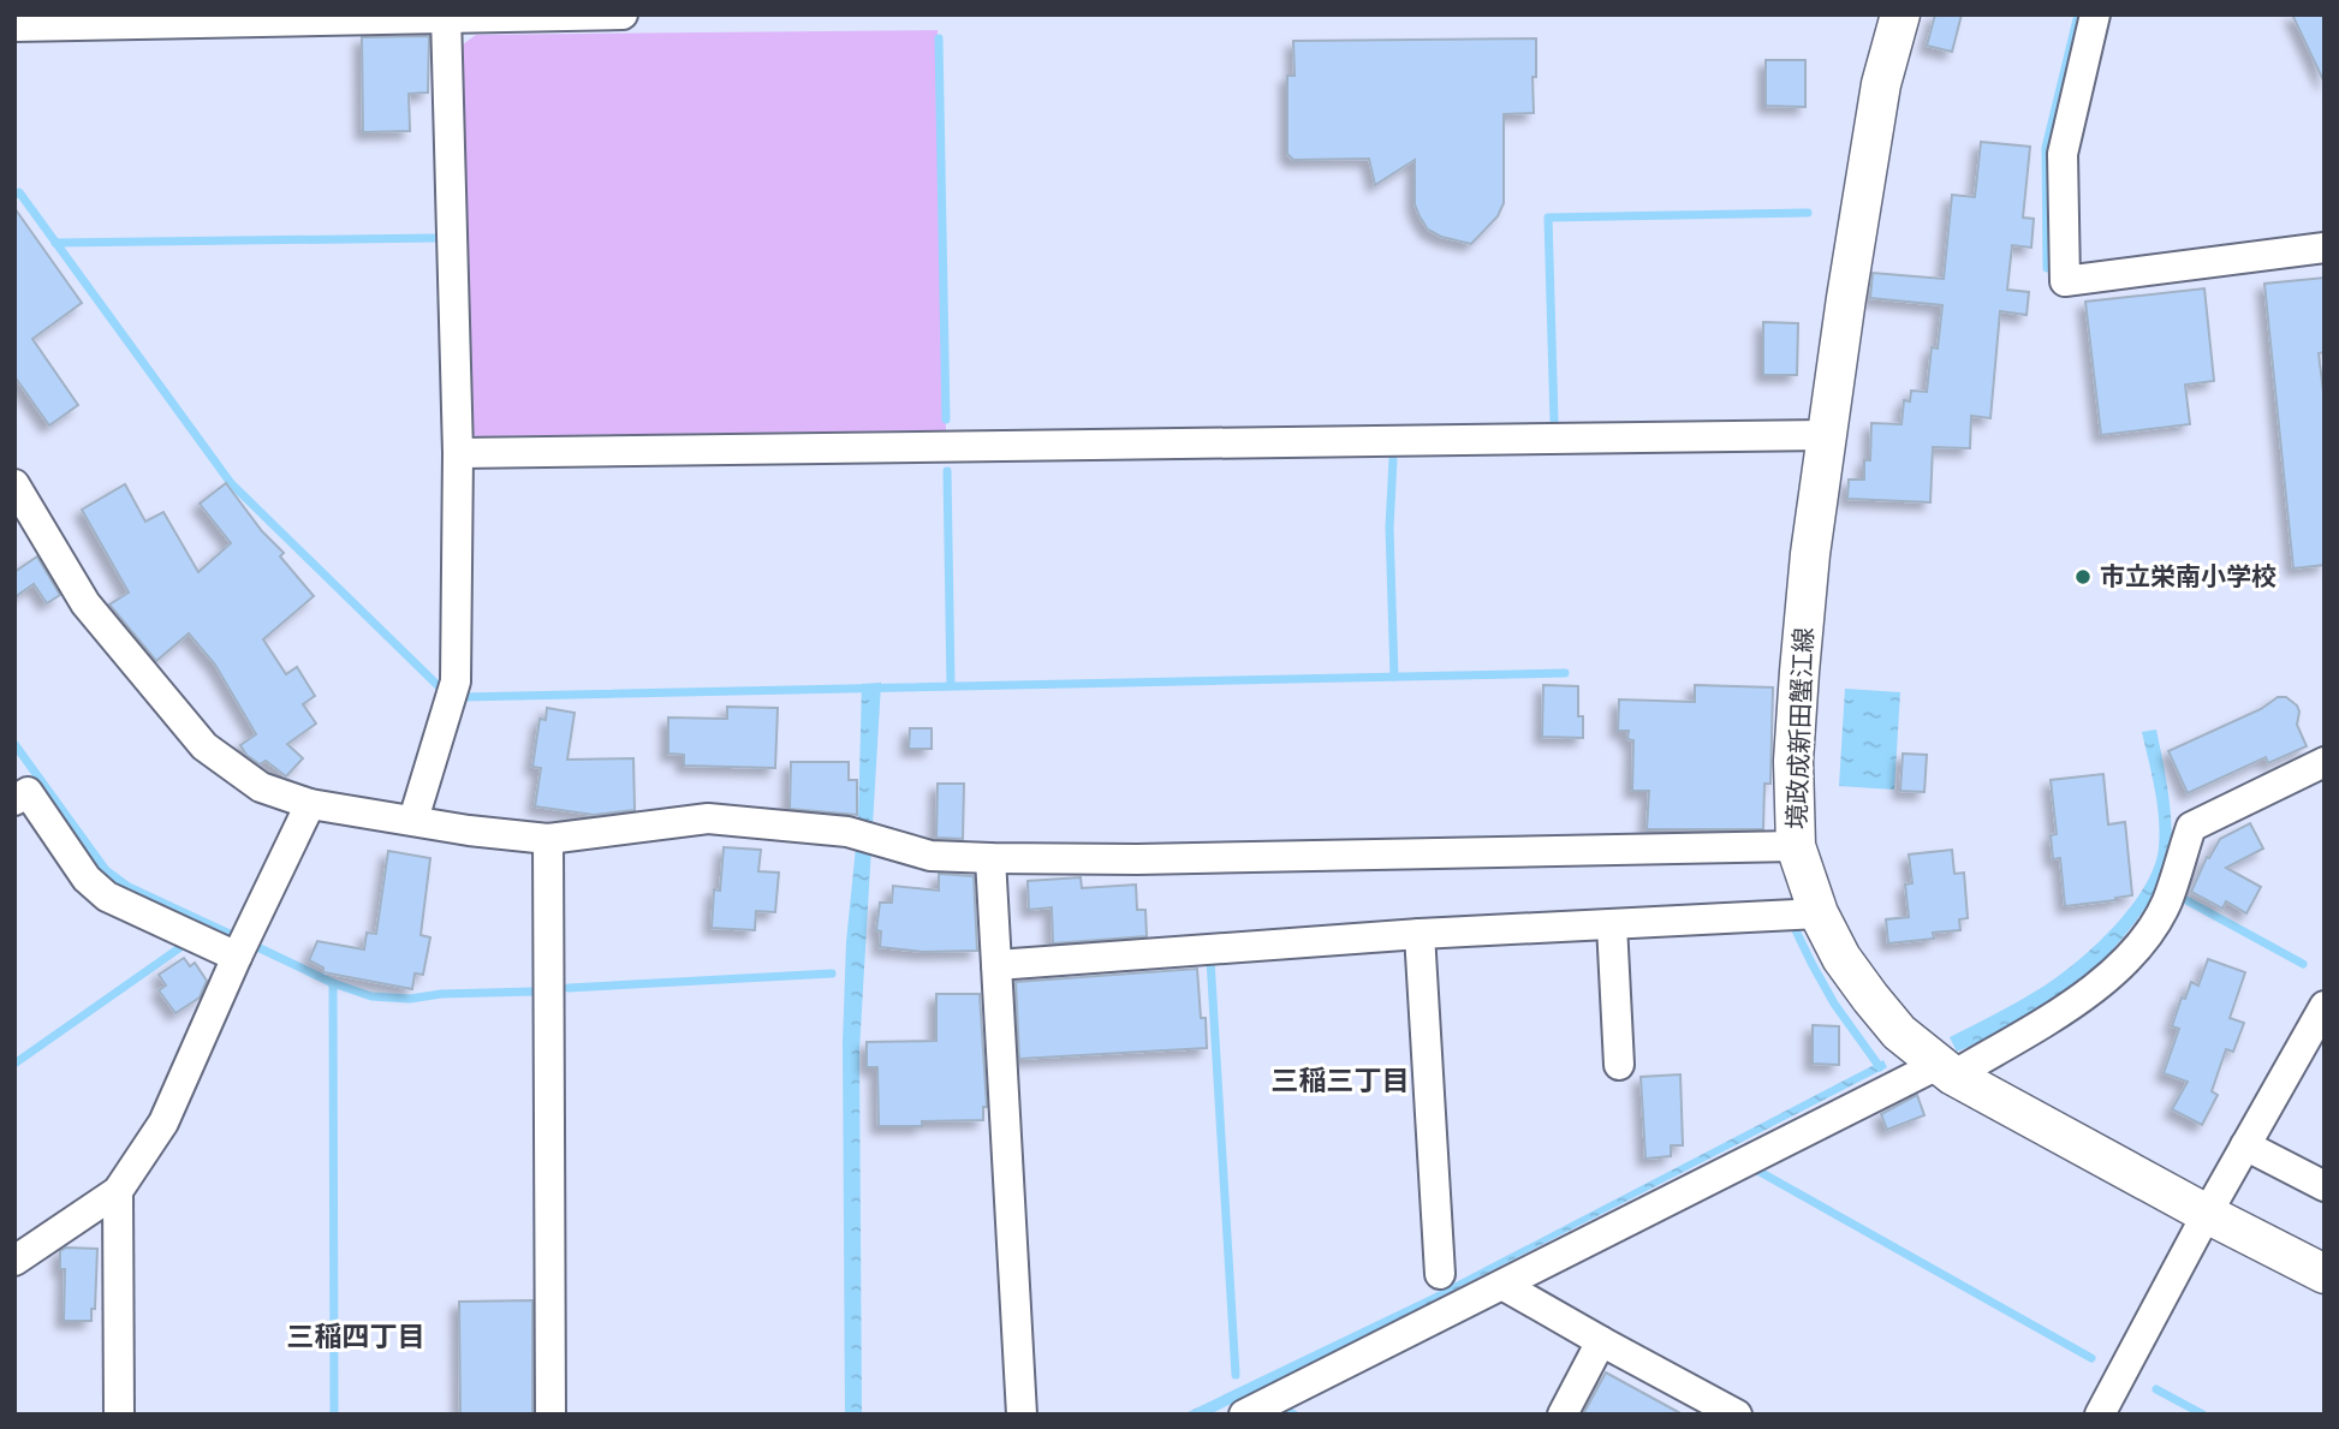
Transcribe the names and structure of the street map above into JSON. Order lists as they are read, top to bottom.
{
  "streets": {
    "main road": ["境政成新田蟹江線"]
  },
  "districts": ["三稲三丁目", "三稲四丁目"],
  "places": ["市立栄南小学校"]
}
